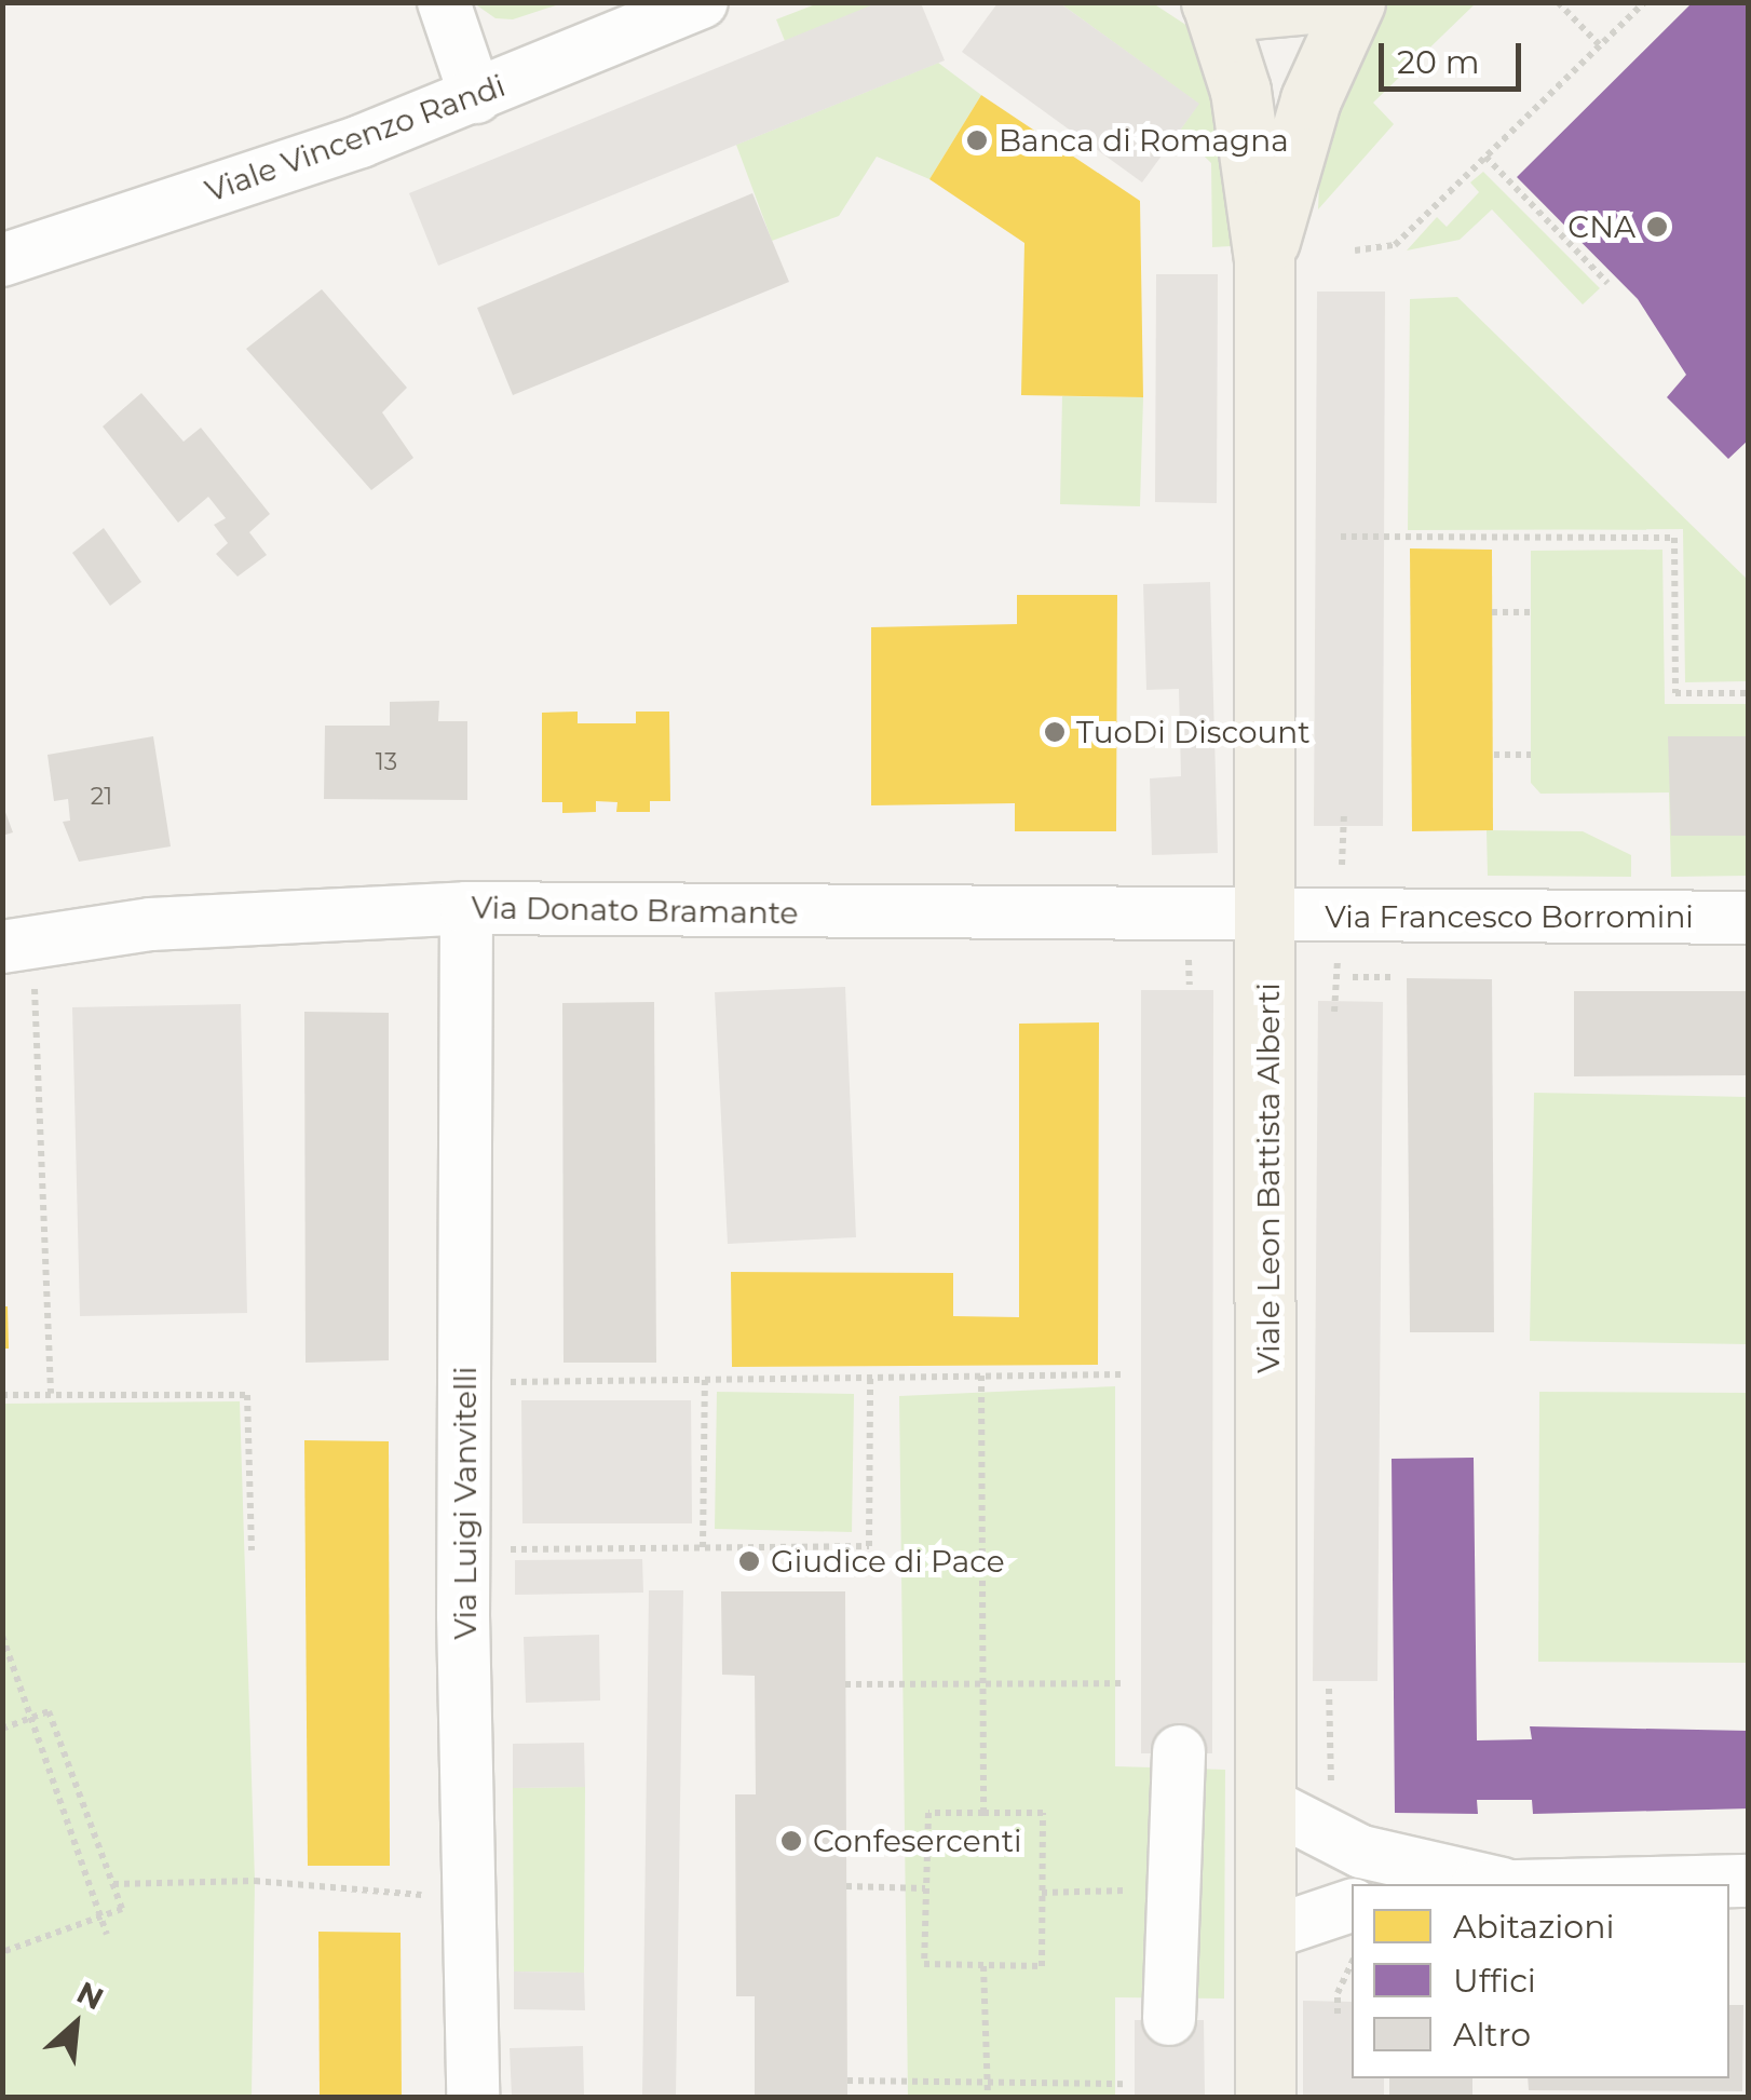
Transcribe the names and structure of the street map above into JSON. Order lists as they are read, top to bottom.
{
  "streets": {
    "main road": ["Viale Leon Battista Alberti"],
    "street": [
      "Viale Vincenzo Randi",
      "Via Donato Bramante",
      "Via Francesco Borromini",
      "Via Luigi Vanvitelli"
    ]
  },
  "crossings": [
    ["Via Donato Bramante", "Via Francesco Borromini"],
    ["Via Donato Bramante", "Viale Leon Battista Alberti"],
    ["Via Donato Bramante", "Via Luigi Vanvitelli"],
    ["Via Francesco Borromini", "Viale Leon Battista Alberti"]
  ],
  "places": [
    "Banca di Romagna",
    "CNA",
    "TuoDi Discount",
    "Giudice di Pace",
    "Confesercenti"
  ],
  "house_numbers": ["13", "21"],
  "legend": ["Abitazioni", "Uffici", "Altro"],
  "scale_bar": "20 m",
  "north": "top right"
}
